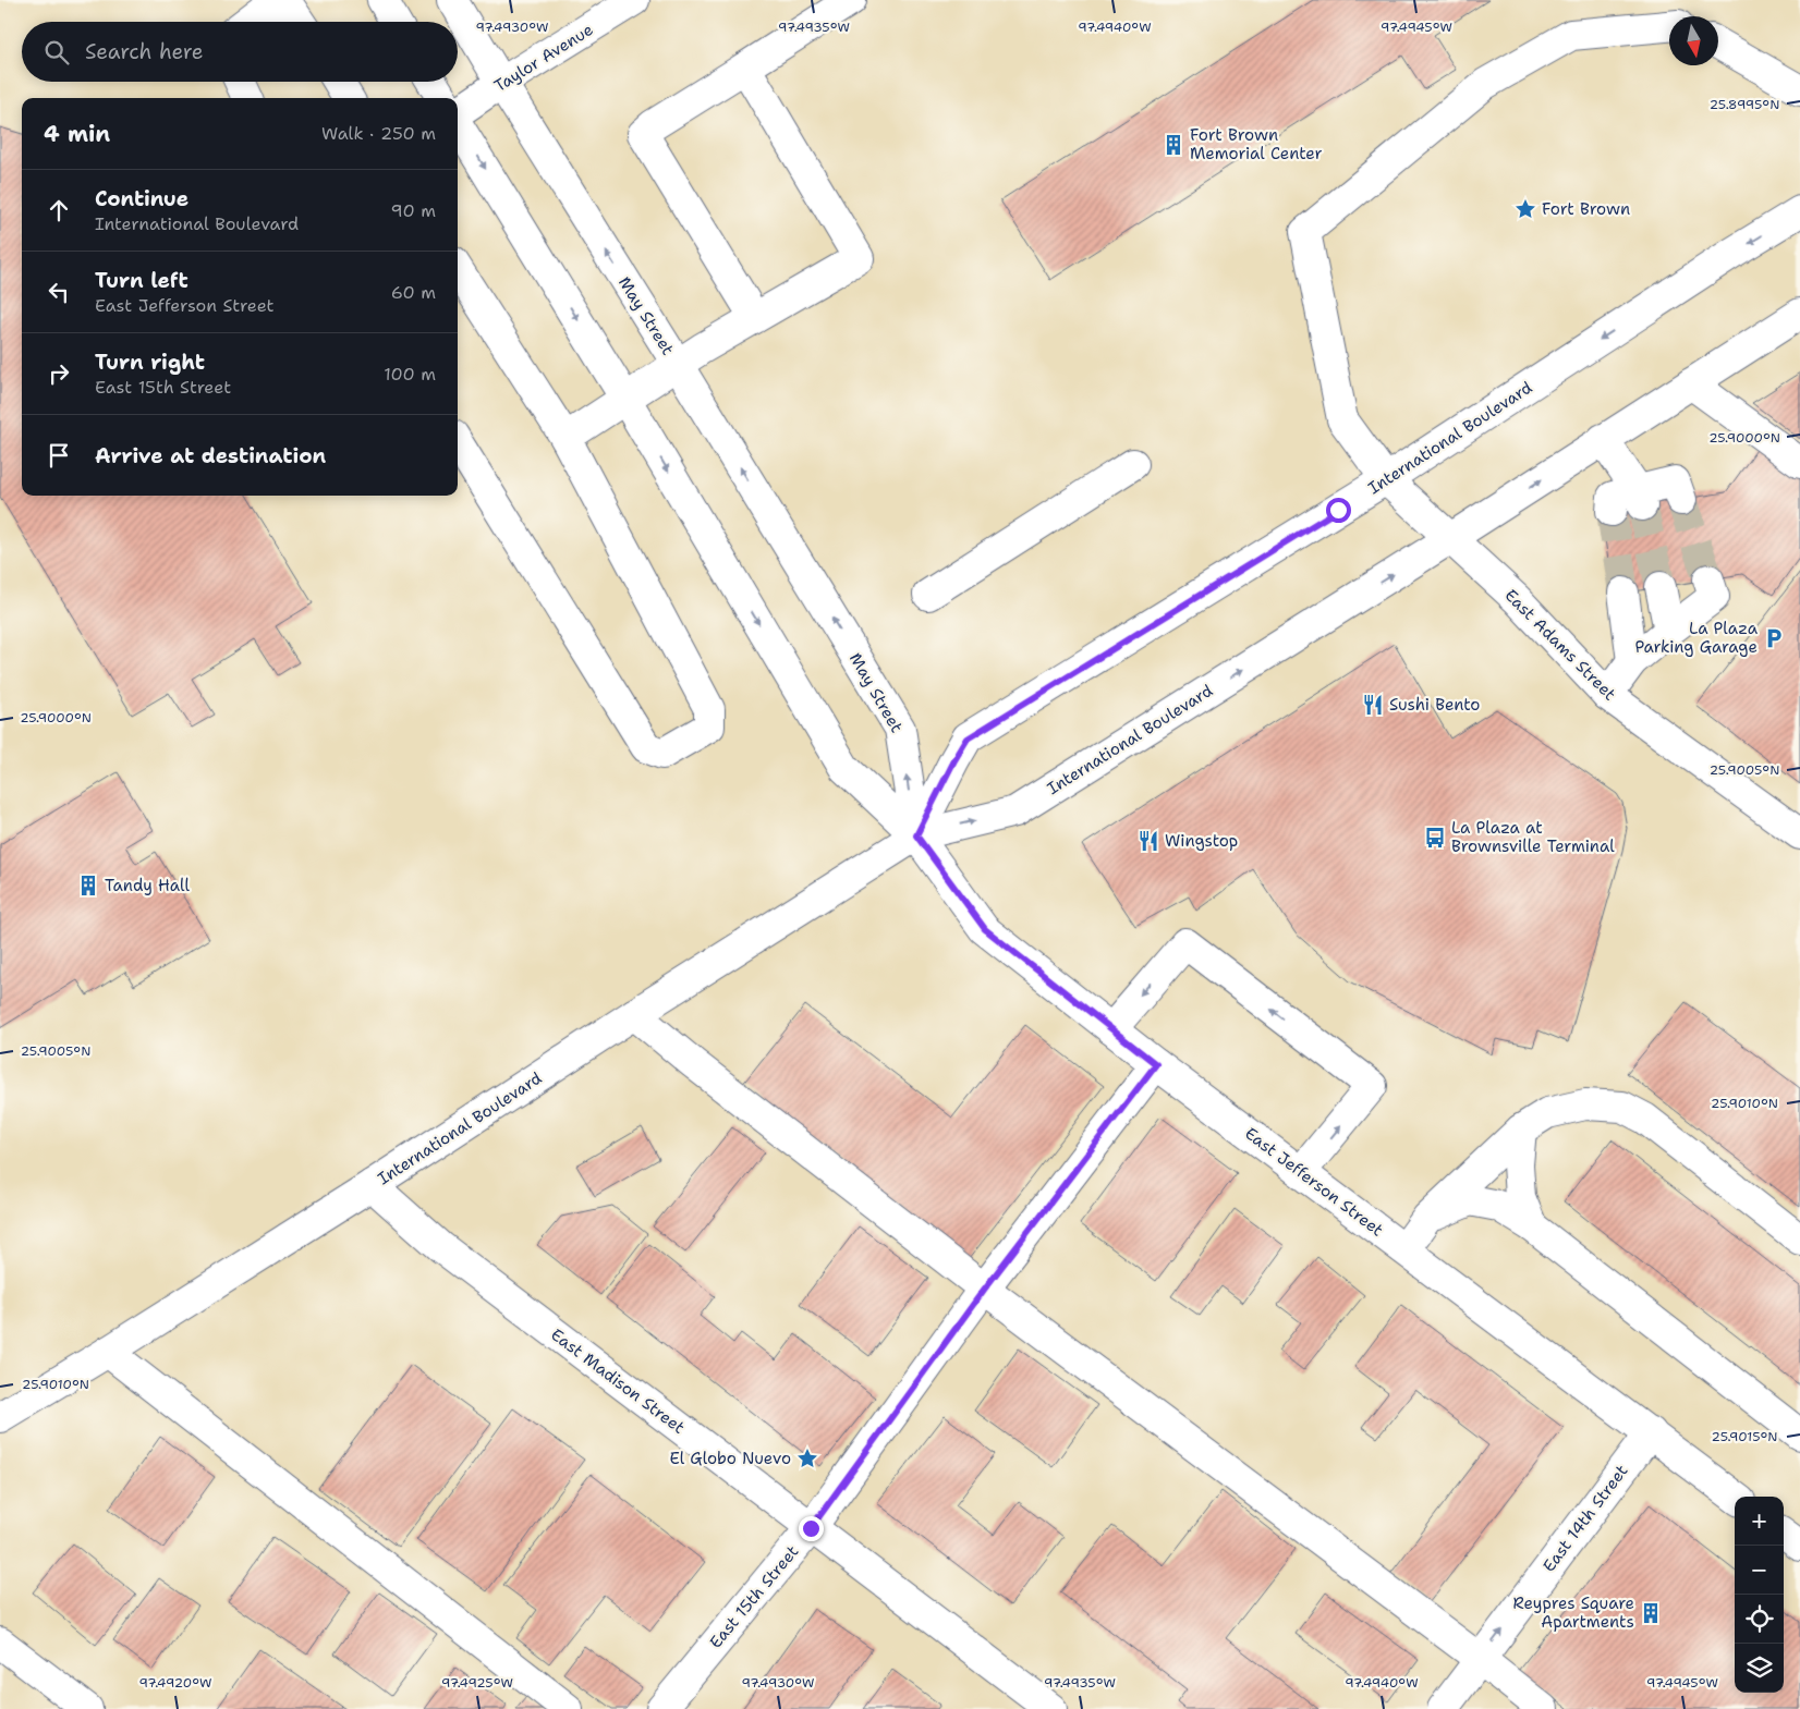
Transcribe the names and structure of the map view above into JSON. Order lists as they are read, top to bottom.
{
  "streets": {
    "street": [
      "Taylor Avenue",
      "May Street",
      "International Boulevard",
      "East Adams Street",
      "East Jefferson Street",
      "East Madison Street",
      "East 14th Street",
      "East 15th Street"
    ]
  },
  "crossings": [
    ["Taylor Avenue", "May Street"],
    ["May Street", "International Boulevard"],
    ["May Street", "East Jefferson Street"],
    ["International Boulevard", "East Adams Street"],
    ["International Boulevard", "East Jefferson Street"],
    ["International Boulevard", "East Madison Street"],
    ["East Jefferson Street", "East 14th Street"],
    ["East Jefferson Street", "East 15th Street"],
    ["East Madison Street", "East 15th Street"]
  ],
  "one_way": ["East 14th Street"],
  "places": {
    "building": ["Fort Brown Memorial Center", "Tandy Hall", "Reypres Square Apartments"],
    "place": ["Fort Brown", "El Globo Nuevo"],
    "parking": ["La Plaza Parking Garage"],
    "restaurant": ["Sushi Bento", "Wingstop"],
    "bus stop": ["La Plaza at Brownsville Terminal"]
  },
  "north": "bottom",
  "page": {
    "search": "Search here",
    "heading": ["4 min", "Walk · 250 m"],
    "list": [
      ["Continue", "International Boulevard", "90 m"],
      ["Turn left", "East Jefferson Street", "60 m"],
      ["Turn right", "East 15th Street", "100 m"],
      "Arrive at destination"
    ],
    "map_buttons": ["+", "−"]
  },
  "coordinates": [
    "97.4930°W",
    "97.4935°W",
    "97.4940°W",
    "97.4945°W",
    "25.8995°N",
    "25.9000°N",
    "25.9005°N",
    "25.9010°N",
    "25.9015°N",
    "97.4920°W",
    "97.4925°W"
  ]
}
